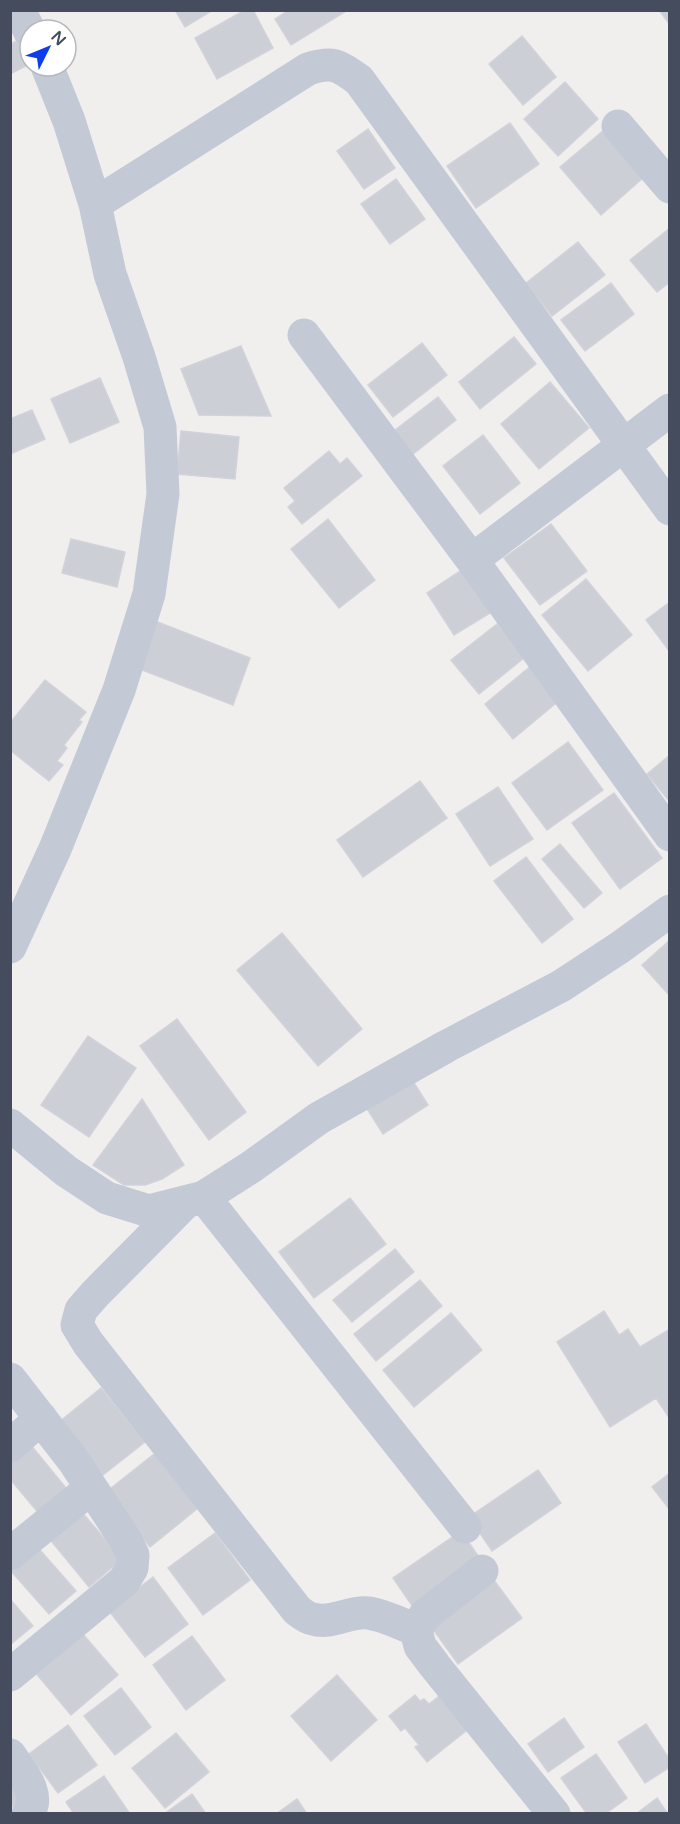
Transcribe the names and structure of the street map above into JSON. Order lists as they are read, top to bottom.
{
  "north": "top right"
}
